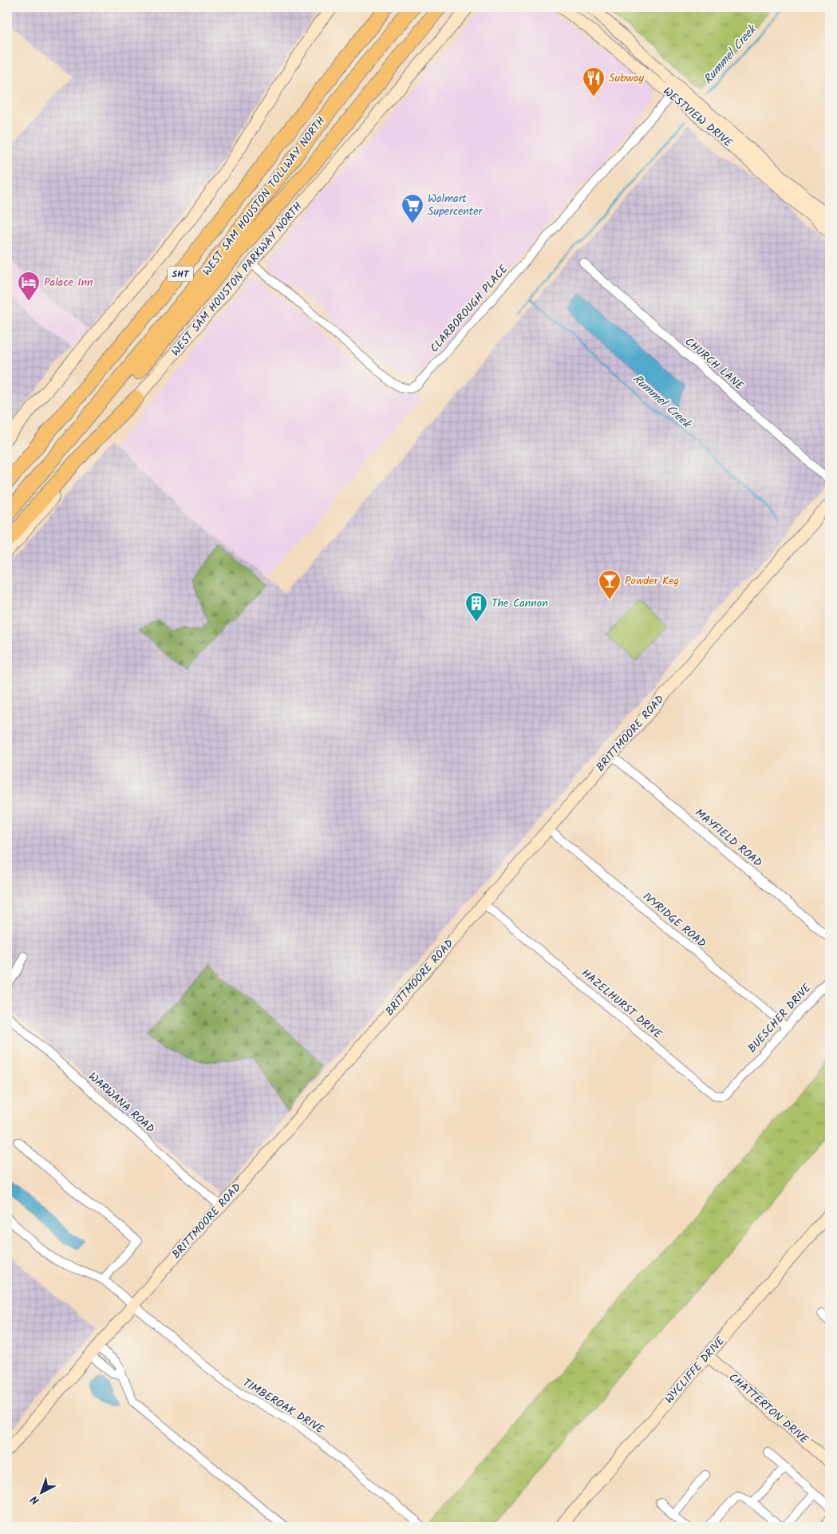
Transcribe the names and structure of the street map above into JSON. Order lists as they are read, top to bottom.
{
  "streets": {
    "highway": ["WEST SAM HOUSTON TOLLWAY NORTH", "SHT"],
    "main road": [
      "WESTVIEW DRIVE",
      "WEST SAM HOUSTON PARKWAY NORTH",
      "BRITTMOORE ROAD",
      "WYCLIFFE DRIVE",
      "CHATTERTON DRIVE"
    ],
    "street": [
      "CLARBOROUGH PLACE",
      "CHURCH LANE",
      "MAYFIELD ROAD",
      "IVYRIDGE ROAD",
      "HAZELHURST DRIVE",
      "BUESCHER DRIVE",
      "WARWANA ROAD",
      "TIMBEROAK DRIVE"
    ]
  },
  "crossings": [
    ["WESTVIEW DRIVE", "CLARBOROUGH PLACE"],
    ["WEST SAM HOUSTON PARKWAY NORTH", "CLARBOROUGH PLACE"],
    ["BRITTMOORE ROAD", "MAYFIELD ROAD"],
    ["BRITTMOORE ROAD", "IVYRIDGE ROAD"],
    ["BRITTMOORE ROAD", "HAZELHURST DRIVE"],
    ["BRITTMOORE ROAD", "WARWANA ROAD"],
    ["BRITTMOORE ROAD", "TIMBEROAK DRIVE"],
    ["IVYRIDGE ROAD", "BUESCHER DRIVE"],
    ["HAZELHURST DRIVE", "BUESCHER DRIVE"],
    ["WYCLIFFE DRIVE", "CHATTERTON DRIVE"]
  ],
  "water": ["Rummel Creek"],
  "places": {
    "restaurant": ["Subway"],
    "supermarket": ["Walmart Supercenter"],
    "hotel": ["Palace Inn"],
    "bar": ["Powder Keg"],
    "building": ["The Cannon"]
  },
  "north": "bottom left"
}
